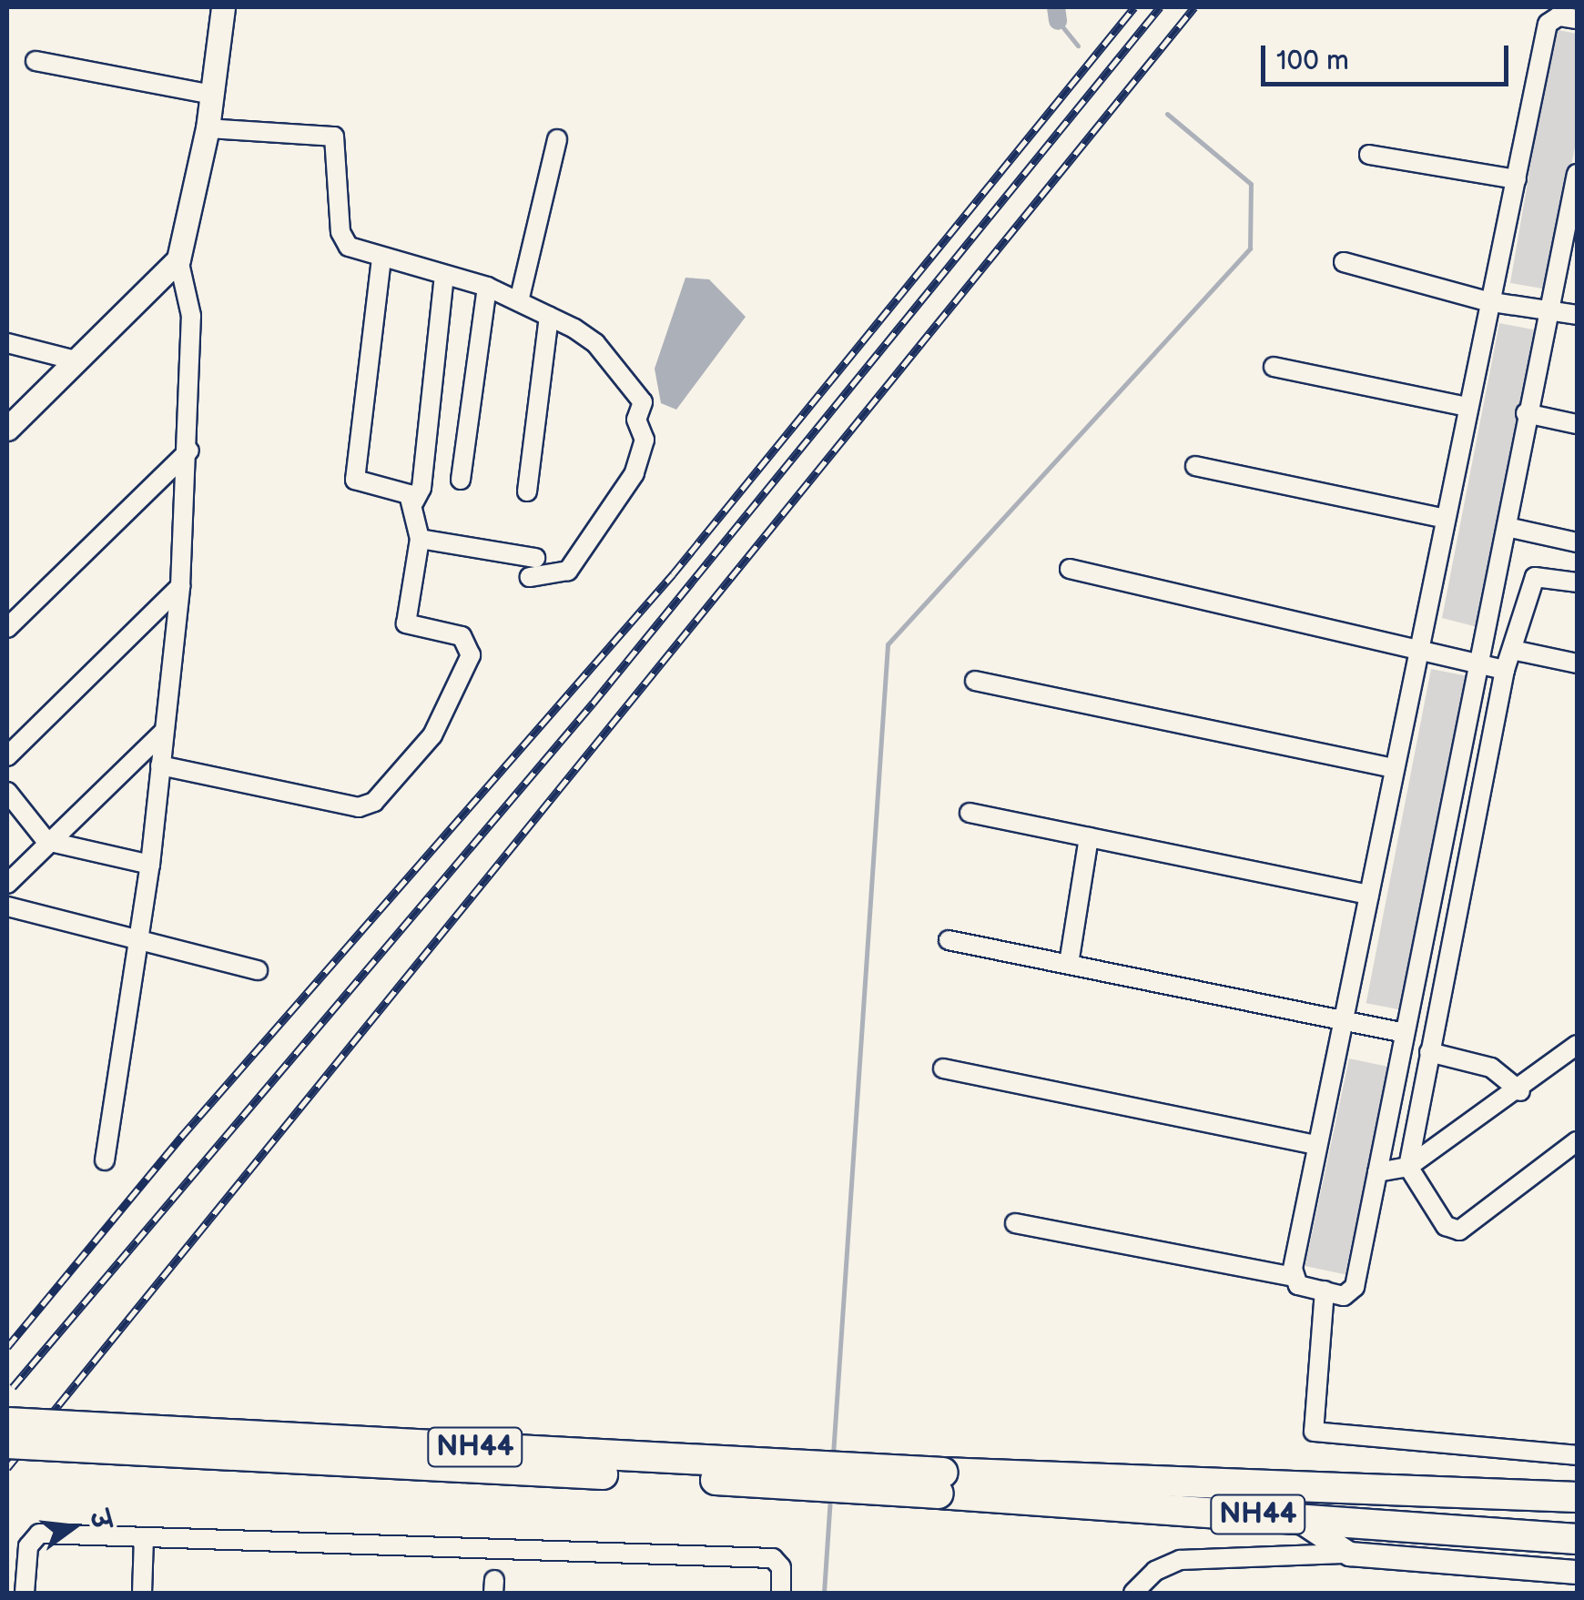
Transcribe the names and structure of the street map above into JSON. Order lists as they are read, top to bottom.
{
  "streets": {
    "highway": ["NH44"]
  },
  "scale_bar": "100 m",
  "north": "right"
}
